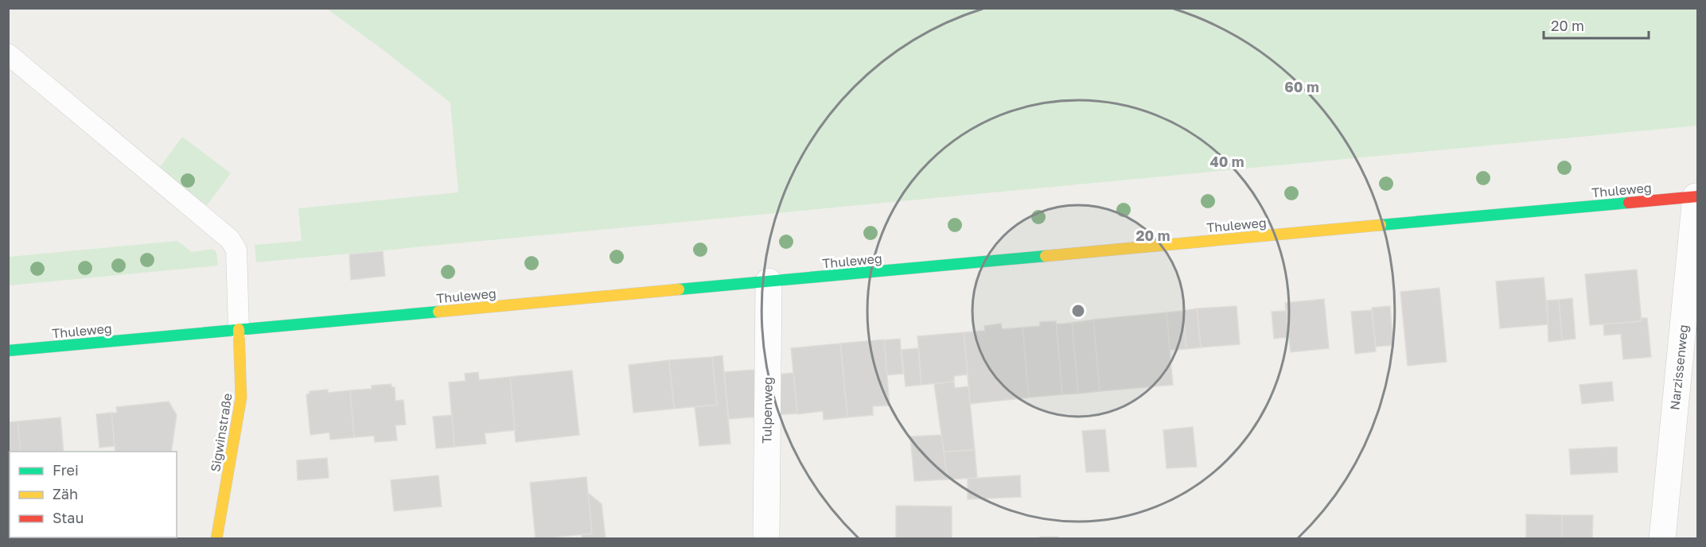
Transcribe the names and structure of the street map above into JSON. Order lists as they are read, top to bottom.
{
  "streets": {
    "street": [
      "Thuleweg",
      "Narzissenweg",
      "Tulpenweg",
      "Sigwinstraße"
    ]
  },
  "crossings": [
    ["Thuleweg", "Narzissenweg"],
    ["Thuleweg", "Tulpenweg"],
    ["Thuleweg", "Sigwinstraße"]
  ],
  "legend": ["Frei", "Zäh", "Stau"],
  "scale_bar": "20 m",
  "rings": ["60 m", "40 m", "20 m"]
}
